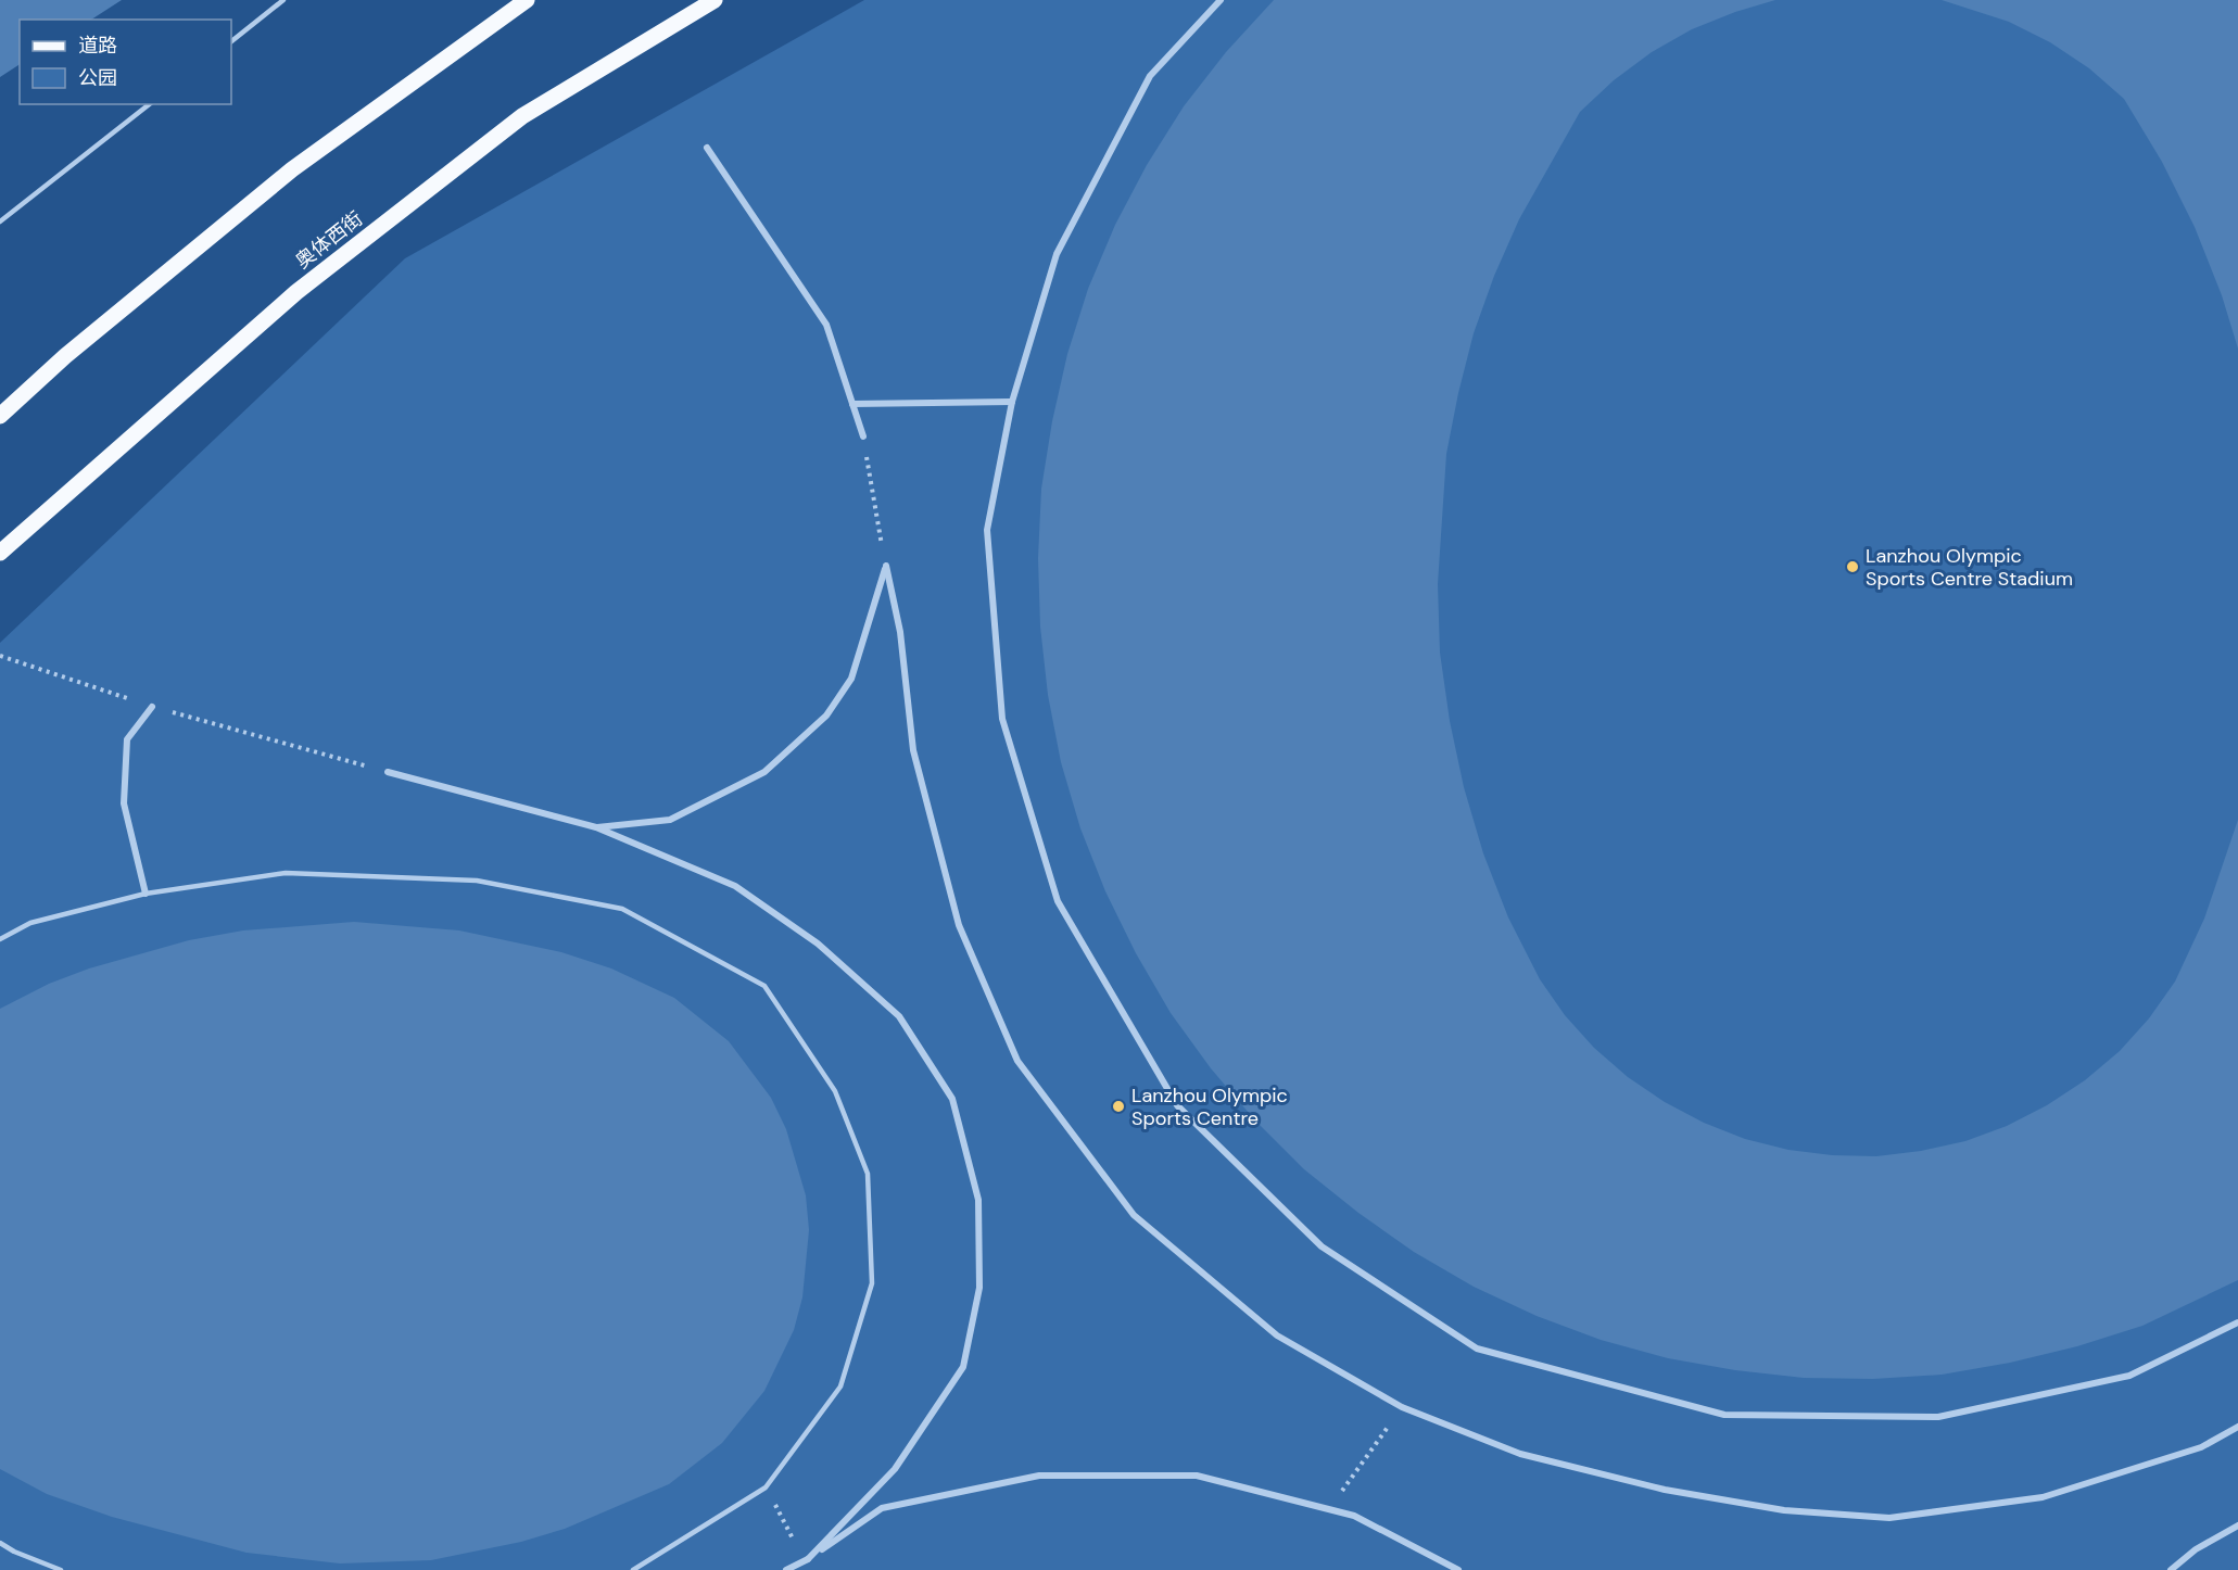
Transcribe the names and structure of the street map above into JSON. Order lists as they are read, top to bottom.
{
  "streets": {
    "main road": ["奥体西街"]
  },
  "places": ["Lanzhou Olympic Sports Centre Stadium", "Lanzhou Olympic Sports Centre"],
  "legend": ["道路", "公园"]
}
